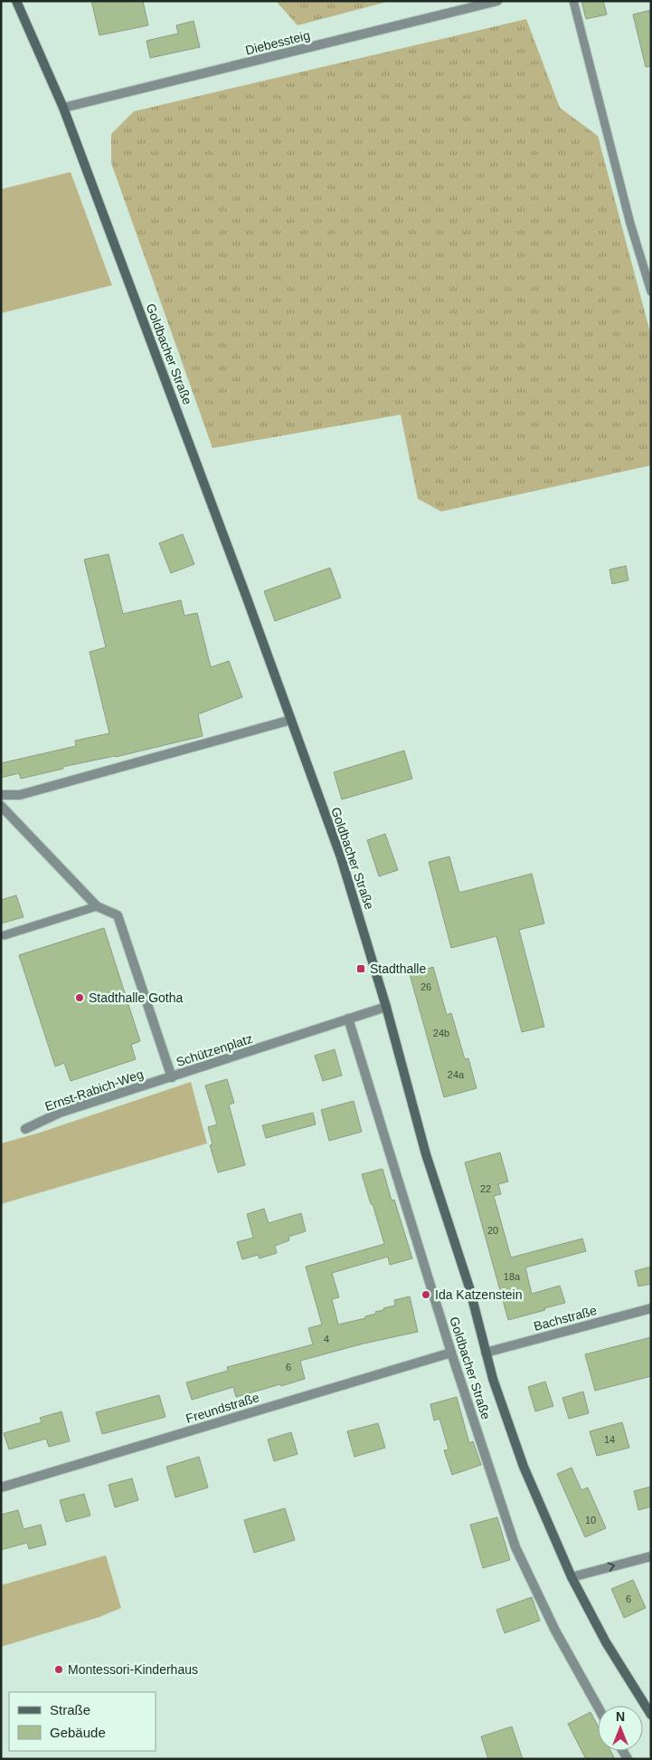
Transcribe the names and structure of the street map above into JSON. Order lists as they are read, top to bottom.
{
  "streets": {
    "main road": ["Goldbacher Straße"],
    "street": [
      "Diebessteig",
      "Schützenplatz",
      "Ernst-Rabich-Weg",
      "Bachstraße",
      "Freundstraße"
    ]
  },
  "crossings": [
    ["Diebessteig", "Goldbacher Straße"],
    ["Goldbacher Straße", "Schützenplatz"],
    ["Goldbacher Straße", "Bachstraße"],
    ["Goldbacher Straße", "Freundstraße"],
    ["Schützenplatz", "Ernst-Rabich-Weg"]
  ],
  "places": {
    "transit": ["Stadthalle"],
    "other": ["Stadthalle Gotha", "Ida Katzenstein", "Montessori-Kinderhaus"]
  },
  "house_numbers": [
    "26",
    "24b",
    "24a",
    "22",
    "20",
    "18a",
    "4",
    "6",
    "14",
    "10",
    "6"
  ],
  "legend": ["Straße", "Gebäude"],
  "north": "top"
}
